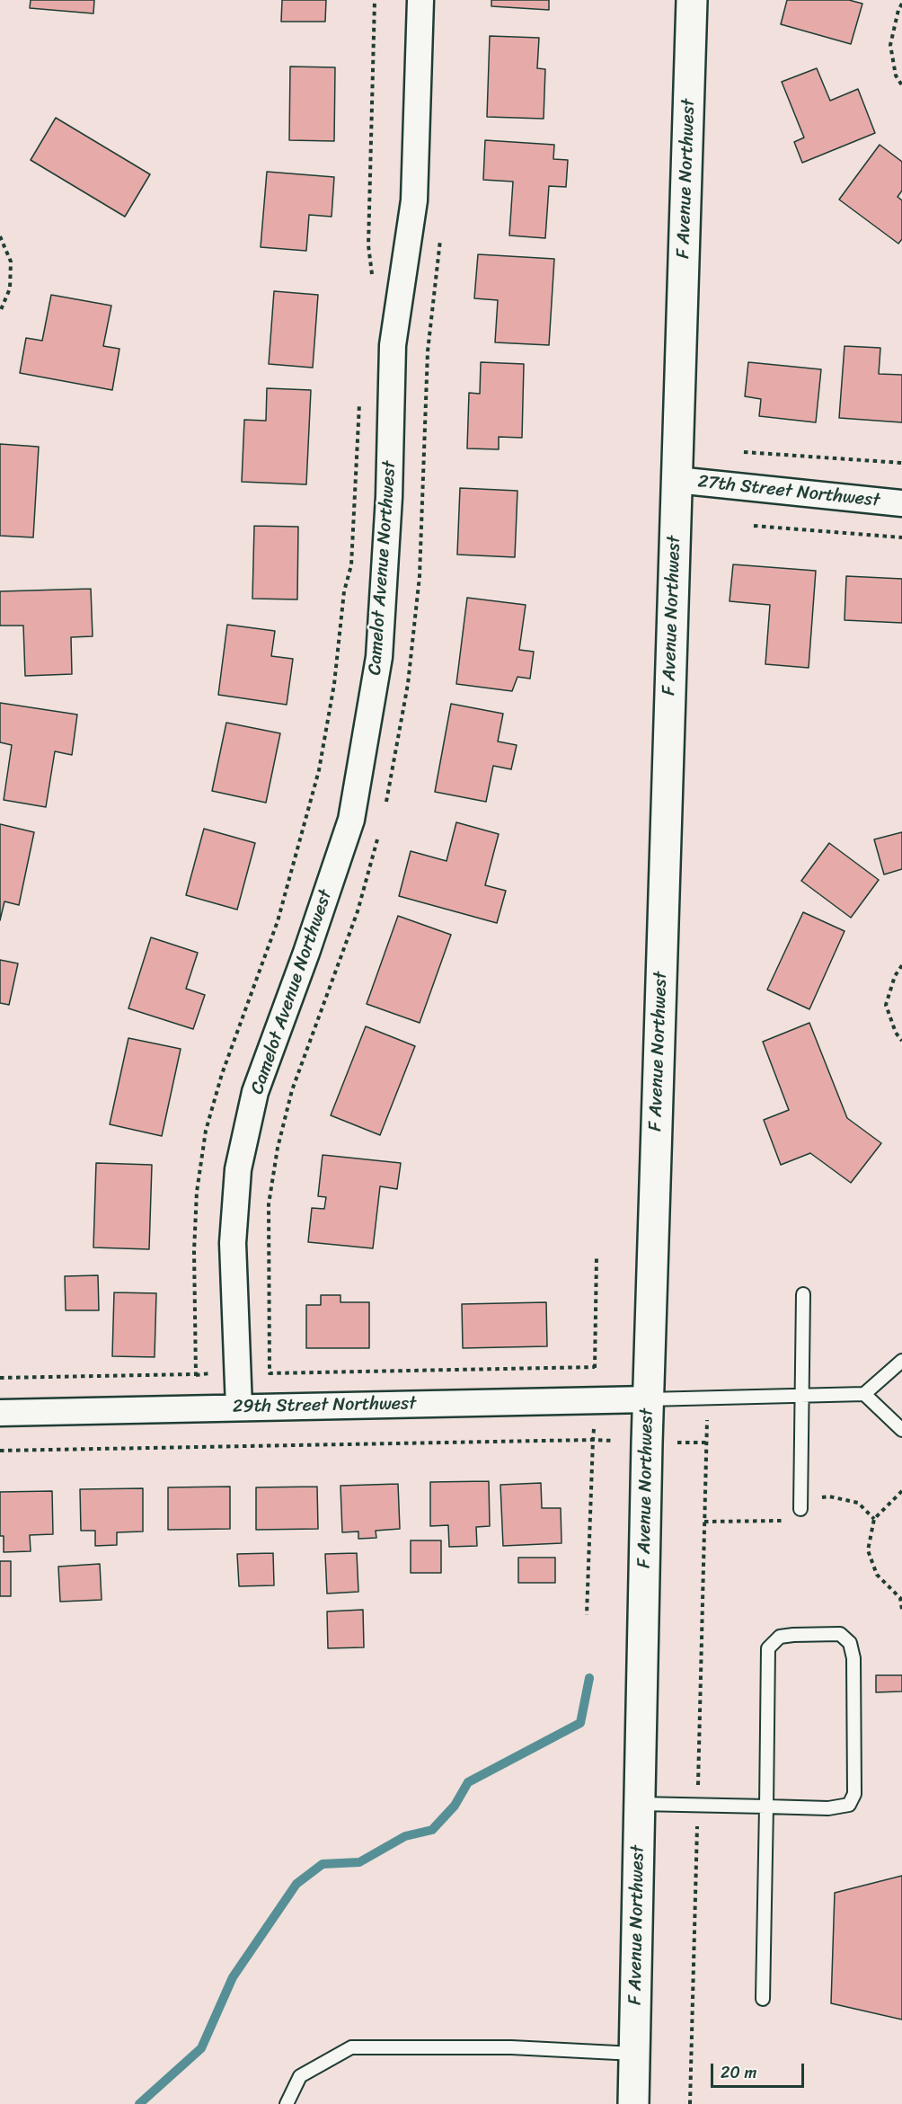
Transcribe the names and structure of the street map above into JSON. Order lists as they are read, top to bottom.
{
  "streets": {
    "main road": ["F Avenue Northwest"],
    "street": ["27th Street Northwest", "Camelot Avenue Northwest", "29th Street Northwest"]
  },
  "crossings": [
    ["F Avenue Northwest", "27th Street Northwest"],
    ["F Avenue Northwest", "29th Street Northwest"],
    ["Camelot Avenue Northwest", "29th Street Northwest"]
  ],
  "scale_bar": "20 m"
}
